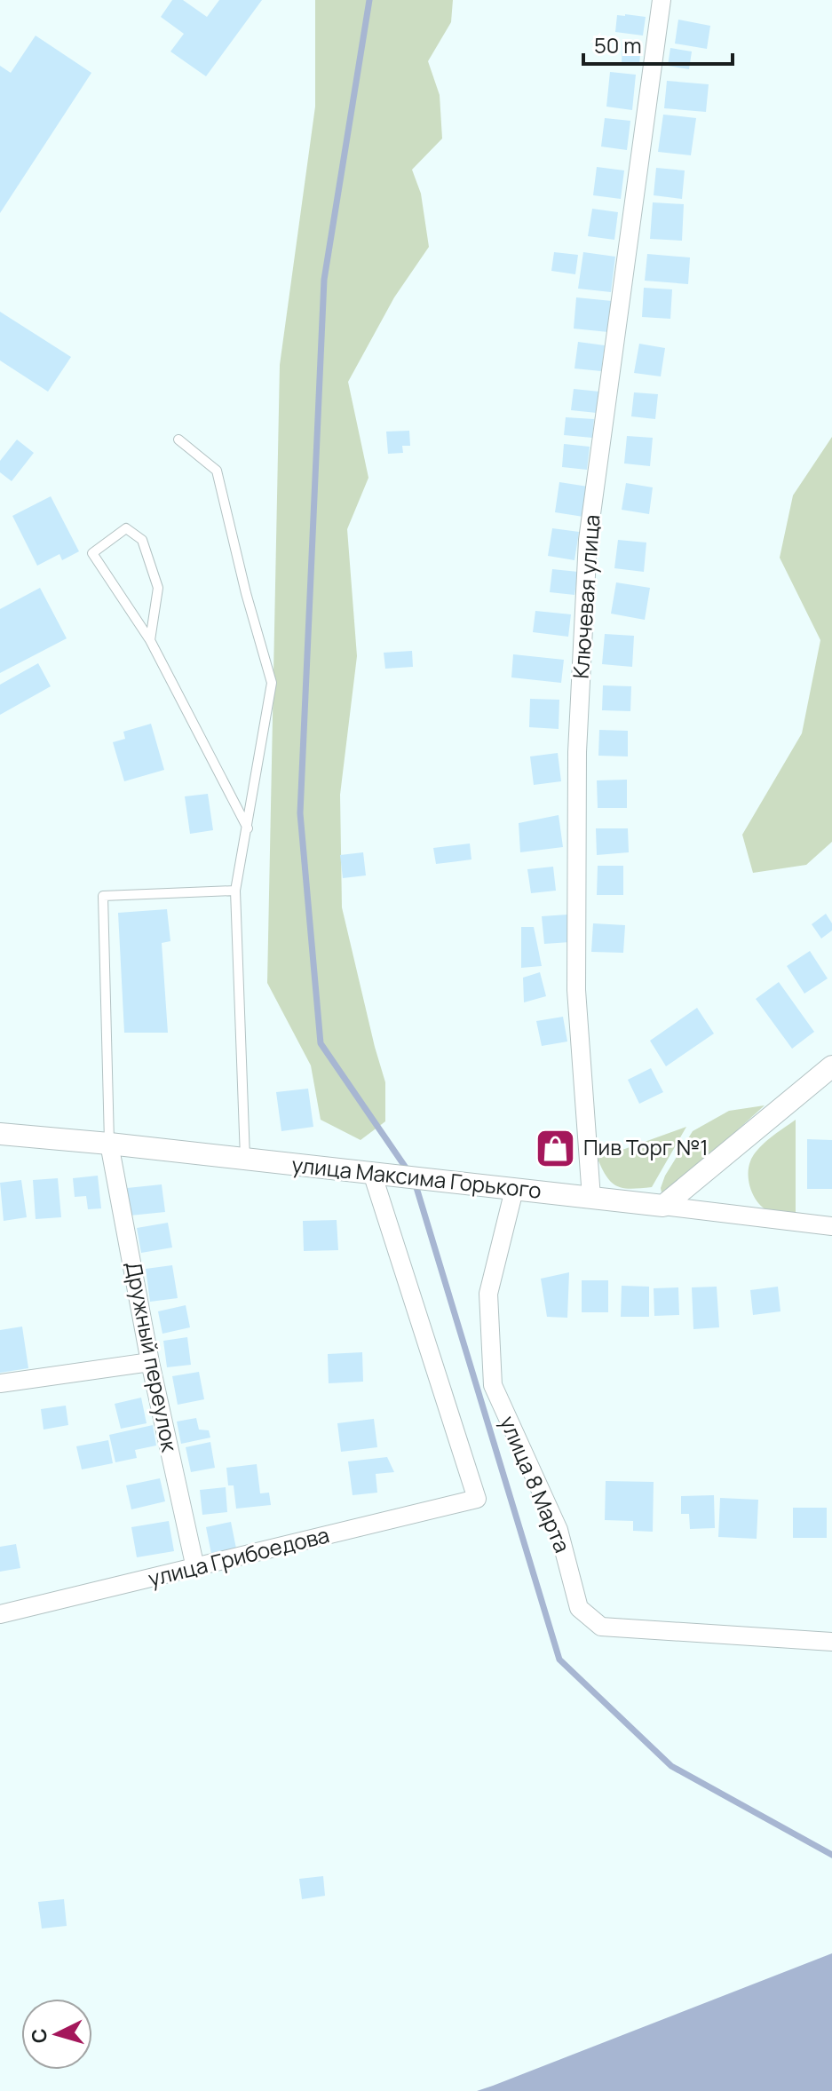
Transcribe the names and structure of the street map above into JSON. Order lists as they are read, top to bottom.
{
  "streets": {
    "street": [
      "Ключевая улица",
      "улица Максима Горького",
      "Дружный переулок",
      "улица 8 Марта",
      "улица Грибоедова"
    ]
  },
  "crossings": [
    ["Ключевая улица", "улица Максима Горького"],
    ["улица Максима Горького", "Дружный переулок"],
    ["улица Максима Горького", "улица 8 Марта"],
    ["улица Максима Горького", "улица Грибоедова"],
    ["Дружный переулок", "улица Грибоедова"]
  ],
  "places": {
    "shop": ["Пив Торг №1"]
  },
  "scale_bar": "50 m",
  "north": "left"
}
